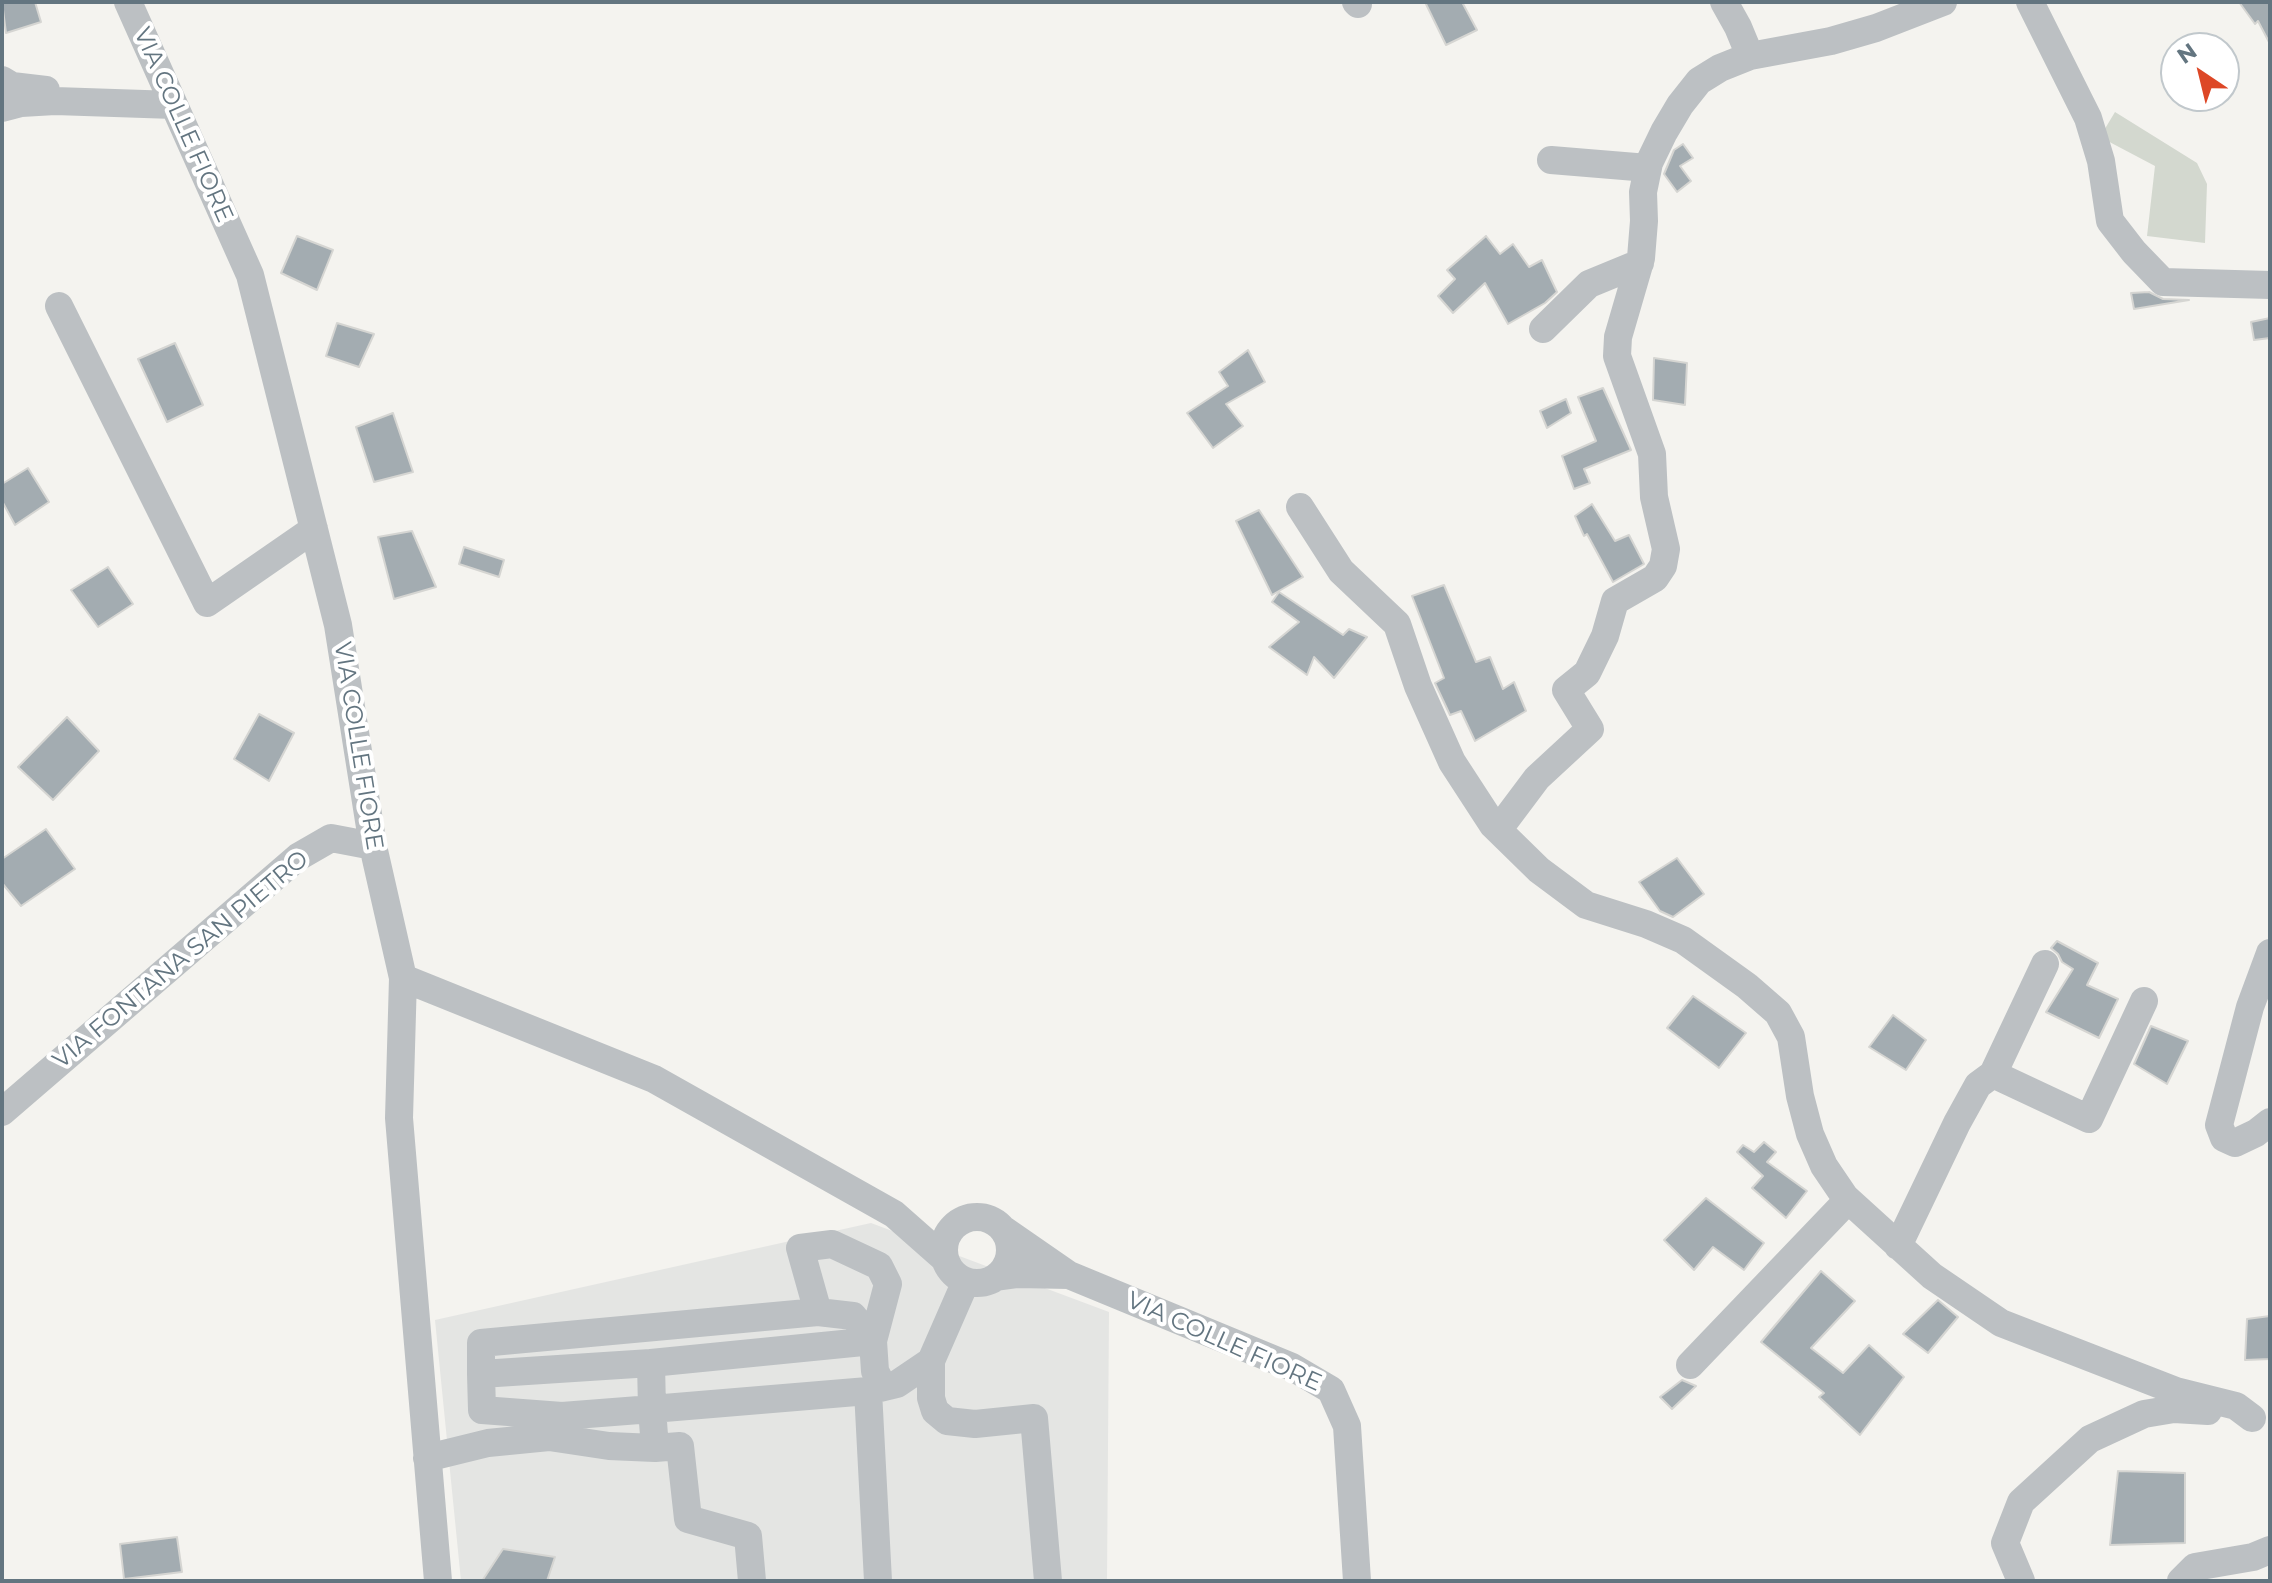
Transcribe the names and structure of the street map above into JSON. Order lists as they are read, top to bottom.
{
  "streets": {
    "street": ["VIA COLLE FIORE", "VIA FONTANA SAN PIETRO"]
  },
  "crossings": [
    ["VIA COLLE FIORE", "VIA FONTANA SAN PIETRO"]
  ],
  "north": "top left"
}
